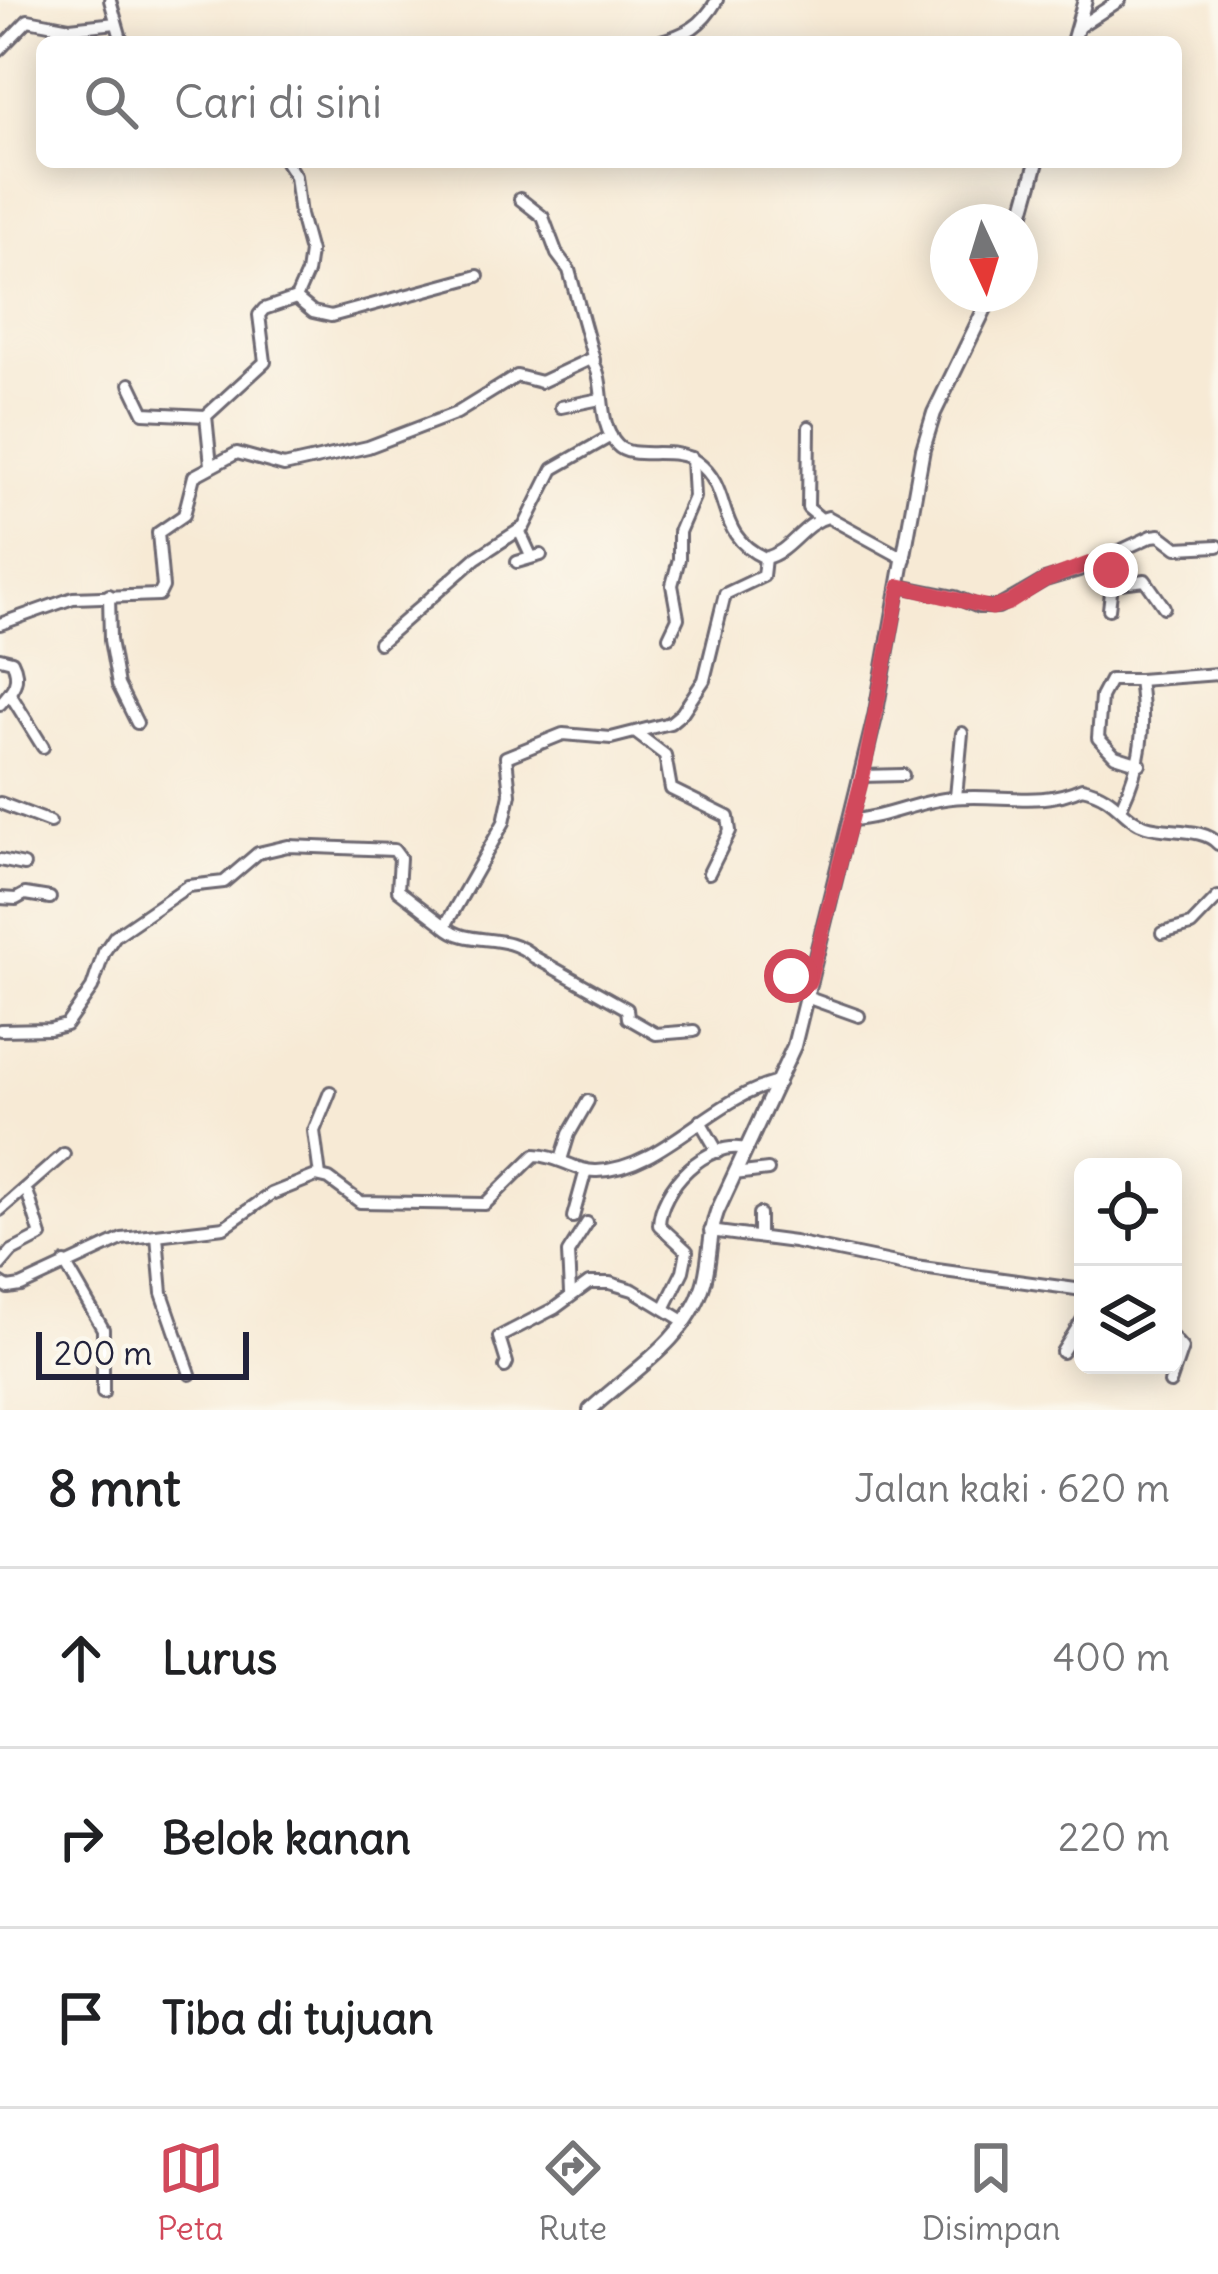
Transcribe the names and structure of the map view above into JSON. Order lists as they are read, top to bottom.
{
  "scale_bar": "200 m",
  "north": "bottom",
  "page": {
    "search": "Cari di sini",
    "scale": "200 m",
    "heading": ["8 mnt", "Jalan kaki · 620 m"],
    "list": [
      ["Lurus", "400 m"],
      ["Belok kanan", "220 m"],
      "Tiba di tujuan"
    ],
    "nav": ["Peta", "Rute", "Disimpan"]
  }
}
